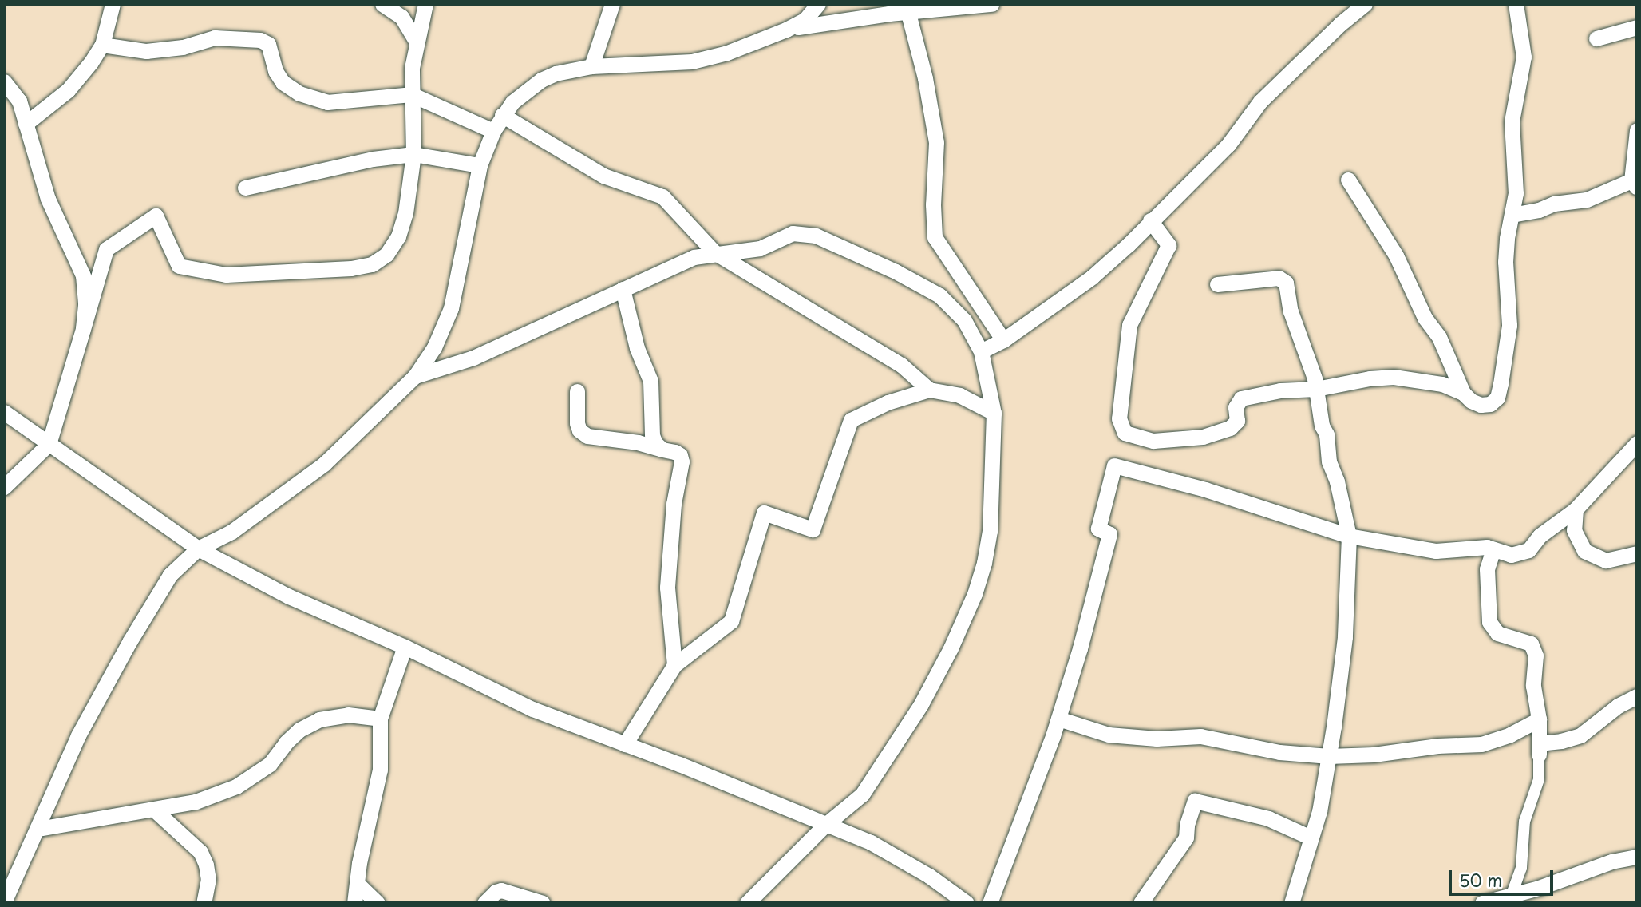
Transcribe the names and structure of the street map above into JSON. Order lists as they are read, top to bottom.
{
  "scale_bar": "50 m"
}
